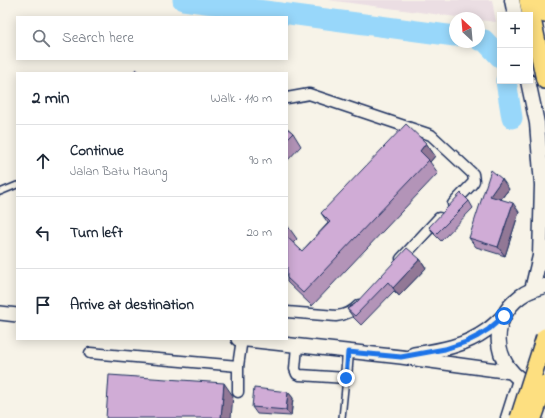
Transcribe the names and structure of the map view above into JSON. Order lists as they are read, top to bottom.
{
  "north": "top left",
  "page": {
    "map_buttons": ["+", "−"],
    "search": "Search here",
    "heading": ["2 min", "Walk · 110 m"],
    "list": [
      ["Continue", "Jalan Batu Maung", "90 m"],
      ["Turn left", "20 m"],
      "Arrive at destination"
    ]
  }
}
